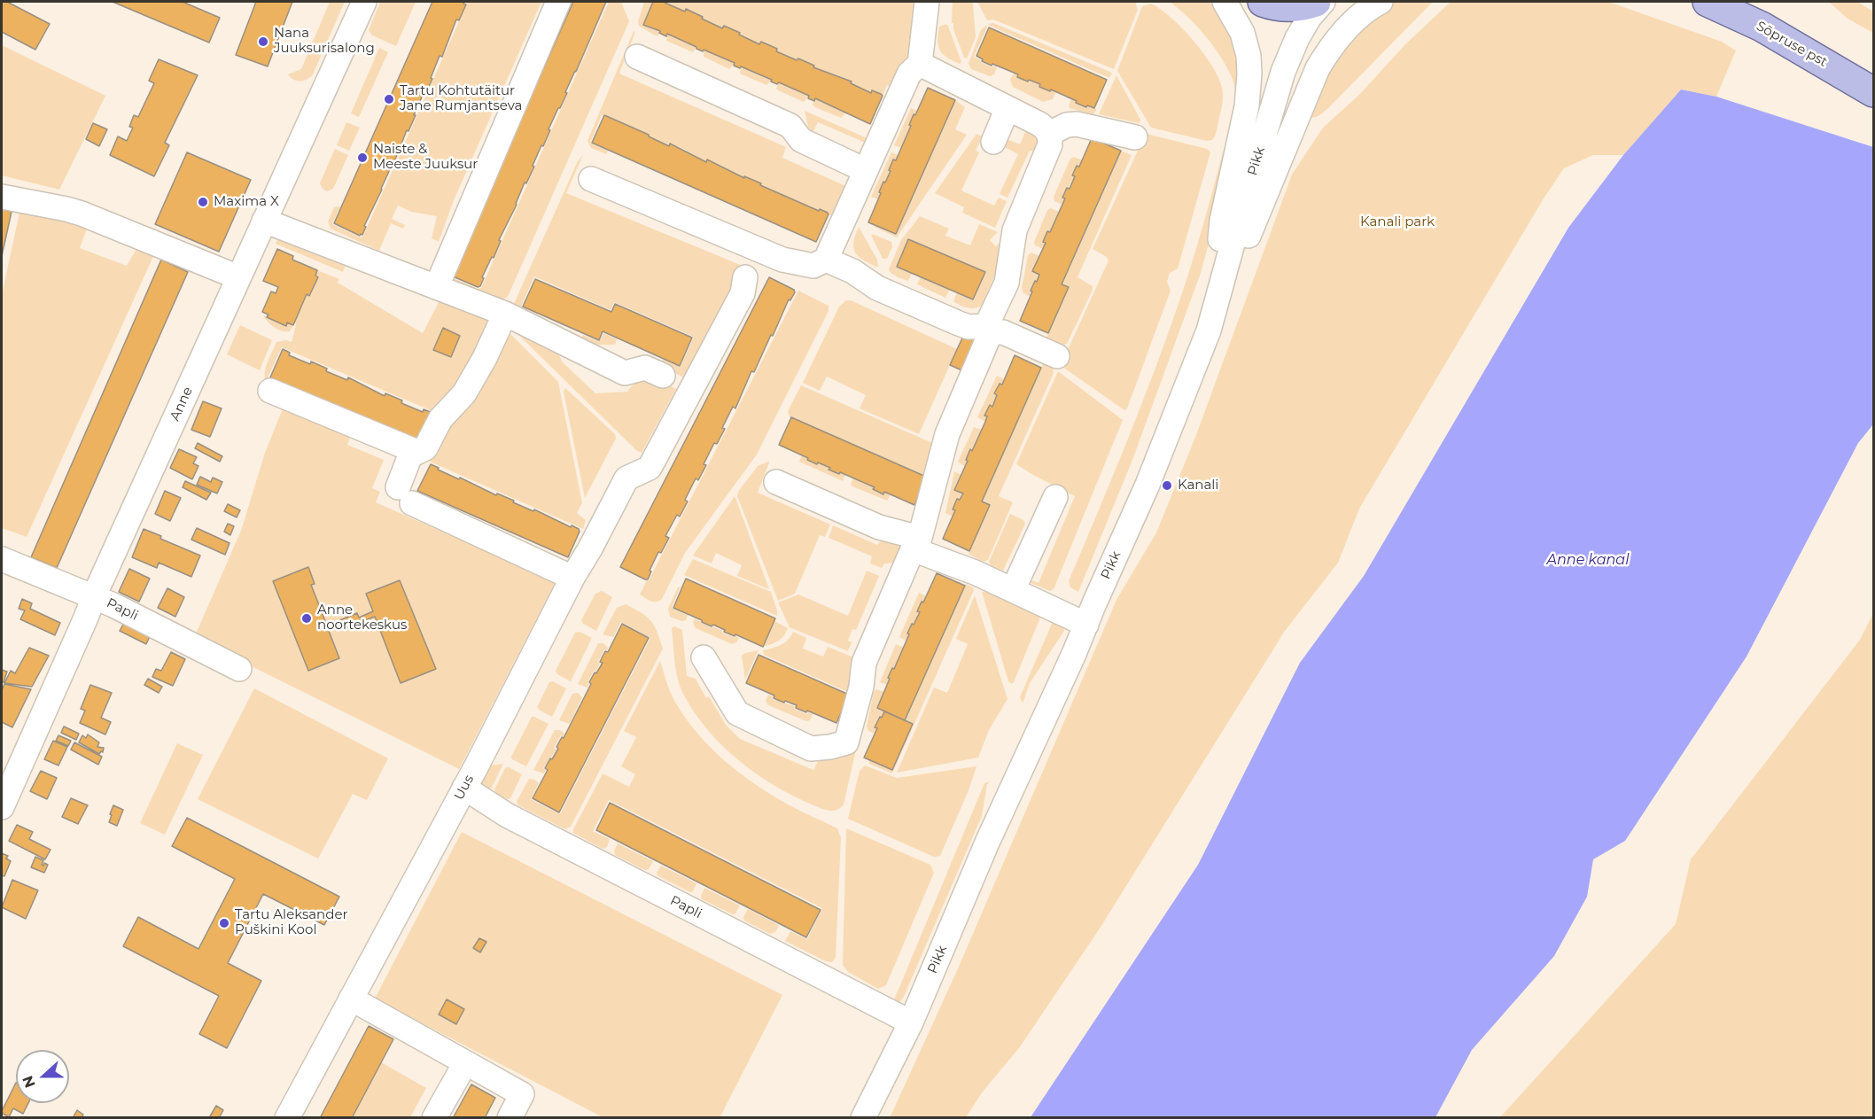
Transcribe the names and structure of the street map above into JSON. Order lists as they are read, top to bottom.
{
  "streets": {
    "main road": ["Sõpruse pst"],
    "street": [
      "Pikk",
      "Anne",
      "Papli",
      "Uus"
    ]
  },
  "crossings": [
    ["Pikk", "Papli"],
    ["Anne", "Papli"],
    ["Papli", "Uus"]
  ],
  "water": ["Anne kanal"],
  "parks": ["Kanali park"],
  "places": [
    "Nana Juuksurisalong",
    "Tartu Kohtutäitur Jane Rumjantseva",
    "Naiste & Meeste Juuksur",
    "Maxima X",
    "Kanali",
    "Anne noortekeskus",
    "Tartu Aleksander Puškini Kool"
  ],
  "north": "left"
}
